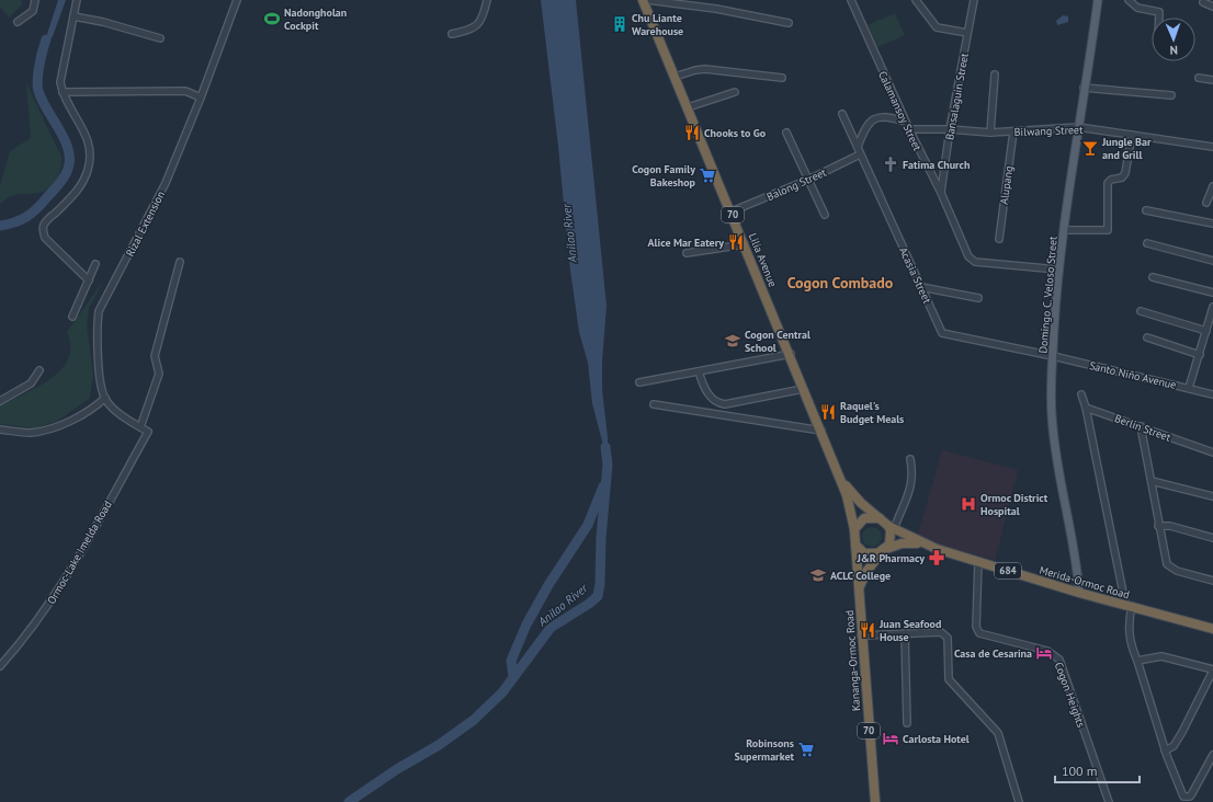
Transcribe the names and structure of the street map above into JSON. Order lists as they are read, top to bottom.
{
  "streets": {
    "highway": [
      "70",
      "Lilia Avenue",
      "684",
      "Merida-Ormoc Road",
      "Kananga-Ormoc Road"
    ],
    "main road": ["Domingo C. Veloso Street"],
    "street": [
      "Bansalaguin Street",
      "Calamansoy Street",
      "Bilwang Street",
      "Balong Street",
      "Alupang",
      "Rizal Extension",
      "Acasia Street",
      "Santo Niño Avenue",
      "Berlin Street",
      "Ormoc-Lake Imelda Road",
      "Cogon Heights"
    ]
  },
  "crossings": [
    ["Bansalaguin Street", "Calamansoy Street"],
    ["Bansalaguin Street", "Bilwang Street"],
    ["Calamansoy Street", "Bilwang Street"],
    ["Calamansoy Street", "Domingo C. Veloso Street"],
    ["Bilwang Street", "Alupang"],
    ["Bilwang Street", "Domingo C. Veloso Street"],
    ["Balong Street", "Lilia Avenue"],
    ["Balong Street", "Acasia Street"],
    ["70", "Lilia Avenue"],
    ["70", "Merida-Ormoc Road"],
    ["70", "Kananga-Ormoc Road"],
    ["Acasia Street", "Domingo C. Veloso Street"],
    ["Acasia Street", "Santo Niño Avenue"],
    ["Domingo C. Veloso Street", "Santo Niño Avenue"],
    ["Domingo C. Veloso Street", "Merida-Ormoc Road"],
    ["Merida-Ormoc Road", "Kananga-Ormoc Road"],
    ["Merida-Ormoc Road", "Cogon Heights"]
  ],
  "districts": ["Cogon Combado"],
  "water": ["Anilao River"],
  "places": {
    "sports": ["Nadongholan Cockpit"],
    "building": ["Chu Liante Warehouse"],
    "restaurant": [
      "Chooks to Go",
      "Alice Mar Eatery",
      "Raquel's Budget Meals",
      "Juan Seafood House"
    ],
    "bar": ["Jungle Bar and Grill"],
    "church": ["Fatima Church"],
    "supermarket": ["Cogon Family Bakeshop", "Robinsons Supermarket"],
    "school or university": ["Cogon Central School", "ACLC College"],
    "hospital": ["Ormoc District Hospital"],
    "pharmacy": ["J&R Pharmacy"],
    "hotel": ["Casa de Cesarina", "Carlosta Hotel"]
  },
  "scale_bar": "100 m",
  "north": "bottom"
}
